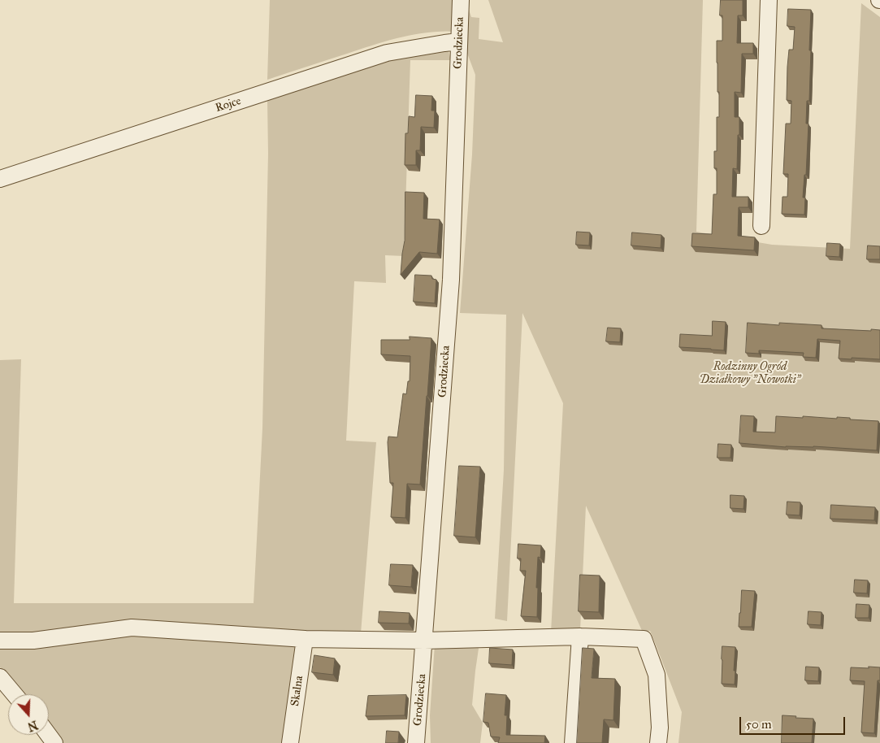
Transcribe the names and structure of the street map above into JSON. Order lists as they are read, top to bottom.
{
  "streets": {
    "street": ["Grodziecka", "Rojce", "Skalna"]
  },
  "crossings": [
    ["Grodziecka", "Rojce"]
  ],
  "parks": ["Rodzinny Ogród Działkowy \"Nowotki\""],
  "scale_bar": "50 m",
  "north": "bottom"
}
